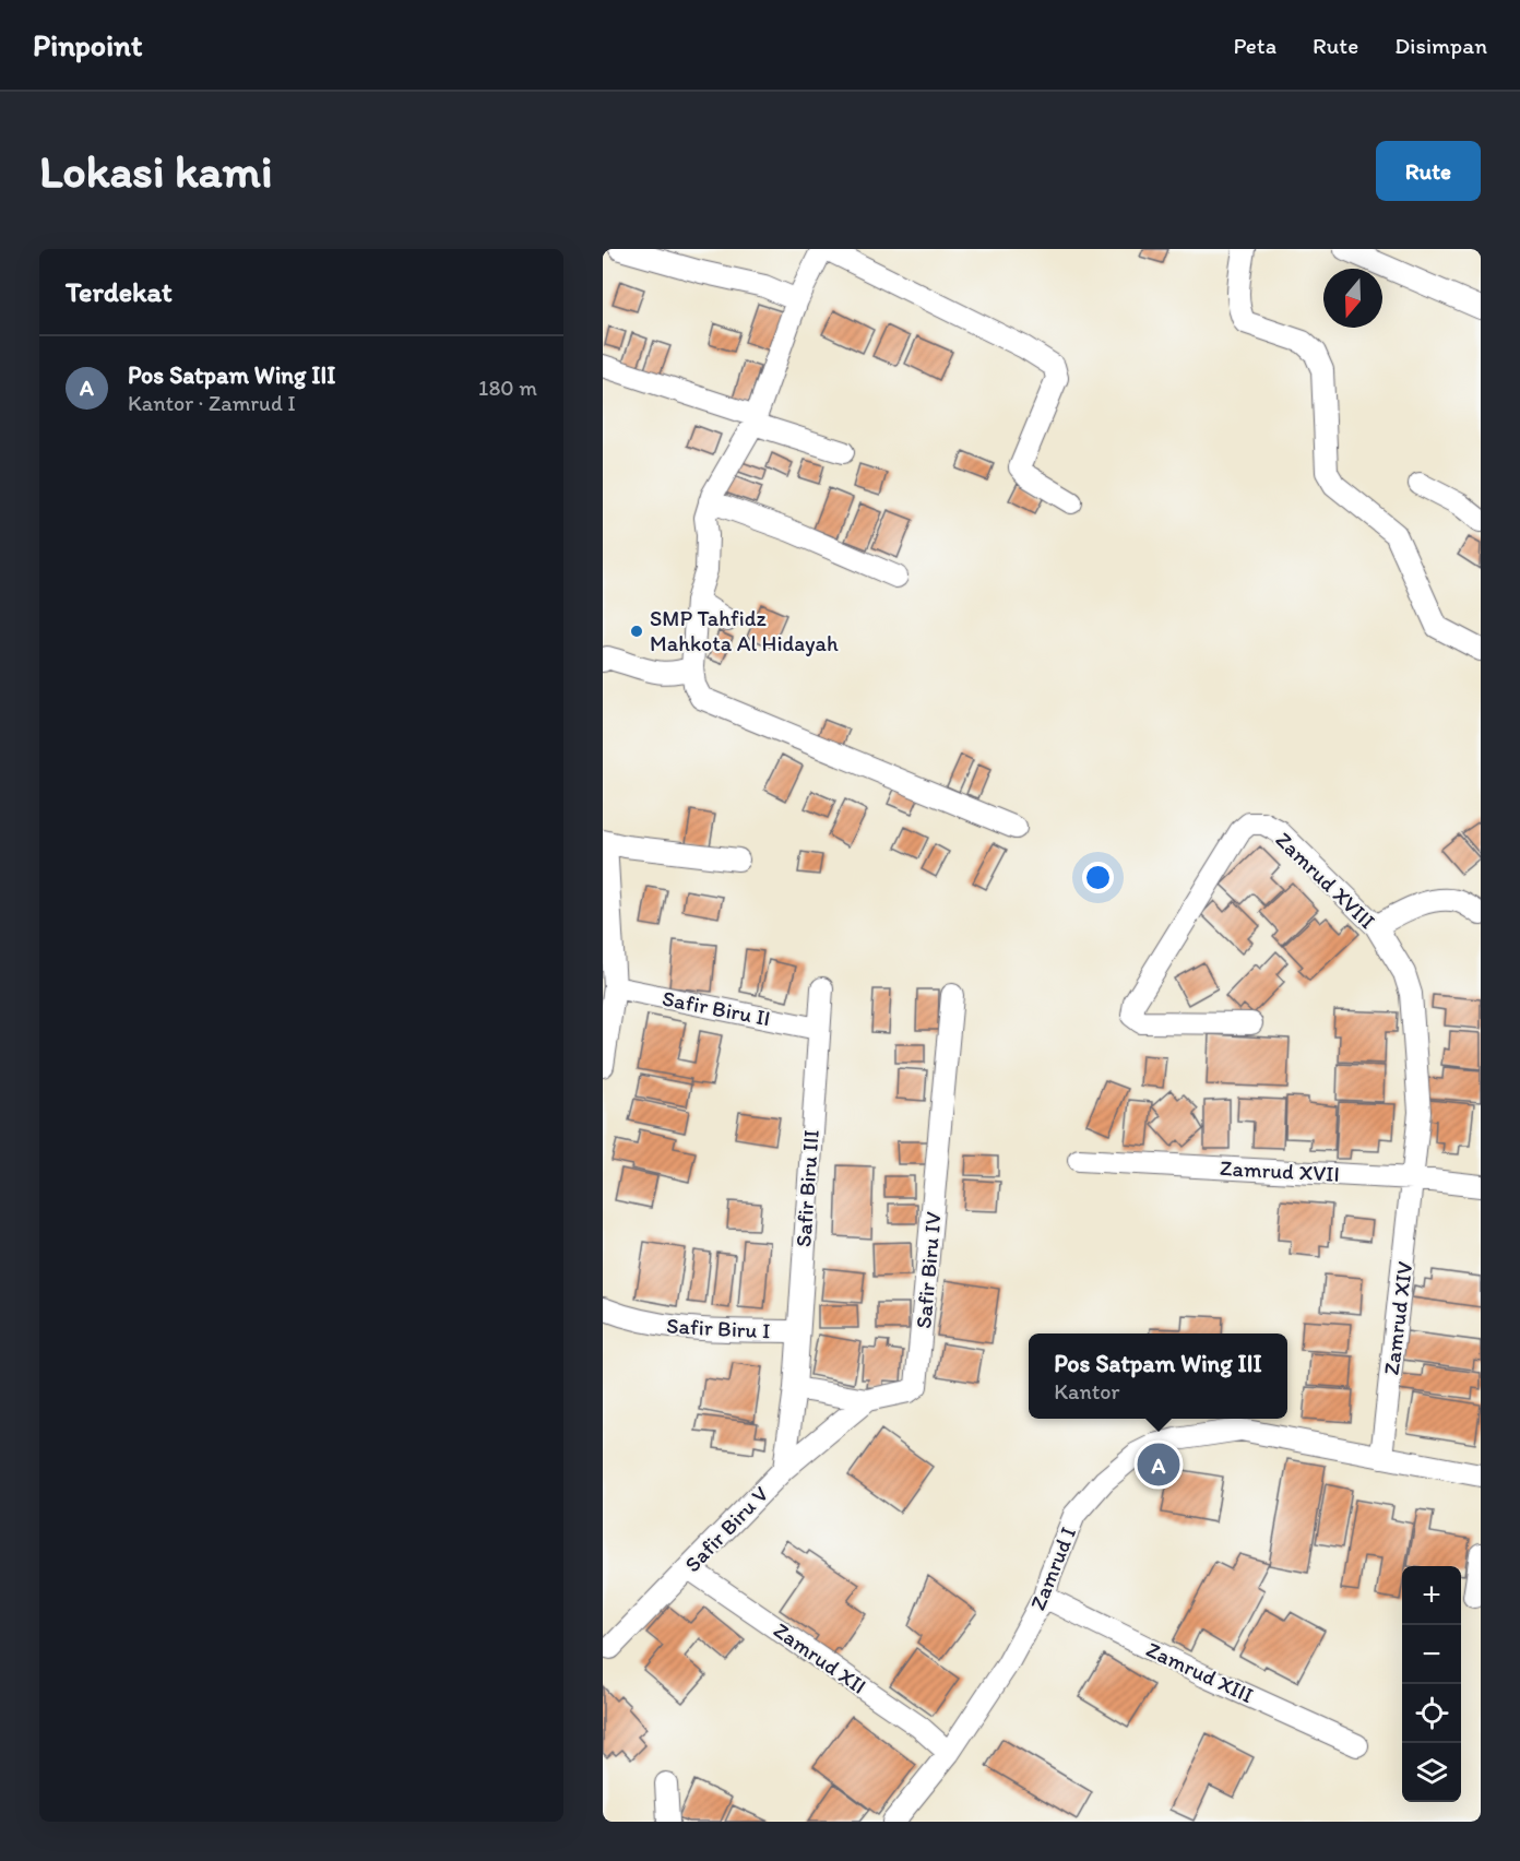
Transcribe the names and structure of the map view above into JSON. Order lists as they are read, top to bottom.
{
  "streets": {
    "street": [
      "Zamrud XVIII",
      "Safir Biru II",
      "Zamrud XVII",
      "Safir Biru III",
      "Safir Biru IV",
      "Zamrud XIV",
      "Safir Biru I",
      "Safir Biru V",
      "Zamrud I",
      "Zamrud XII",
      "Zamrud XIII"
    ]
  },
  "crossings": [
    ["Zamrud XVIII", "Zamrud XVII"],
    ["Zamrud XVIII", "Zamrud XIV"],
    ["Safir Biru II", "Safir Biru III"],
    ["Zamrud XVII", "Zamrud XIV"],
    ["Safir Biru III", "Safir Biru I"],
    ["Safir Biru III", "Safir Biru V"],
    ["Safir Biru IV", "Safir Biru V"],
    ["Zamrud XIV", "Zamrud I"],
    ["Safir Biru V", "Zamrud XII"],
    ["Zamrud I", "Zamrud XII"],
    ["Zamrud I", "Zamrud XIII"]
  ],
  "places": ["SMP Tahfidz Mahkota Al Hidayah"],
  "north": "bottom",
  "page": {
    "header": "Pinpoint",
    "nav": ["Peta", "Rute", "Disimpan"],
    "buttons": "Rute",
    "title": "Lokasi kami",
    "heading": "Terdekat",
    "list": [
      {
        "mark": "A",
        "name": "Pos Satpam Wing III",
        "note": "Kantor · Zamrud I",
        "value": "180 m"
      }
    ],
    "popup": ["Pos Satpam Wing III", "Kantor"],
    "pins": "A",
    "map_buttons": ["+", "−"]
  }
}
